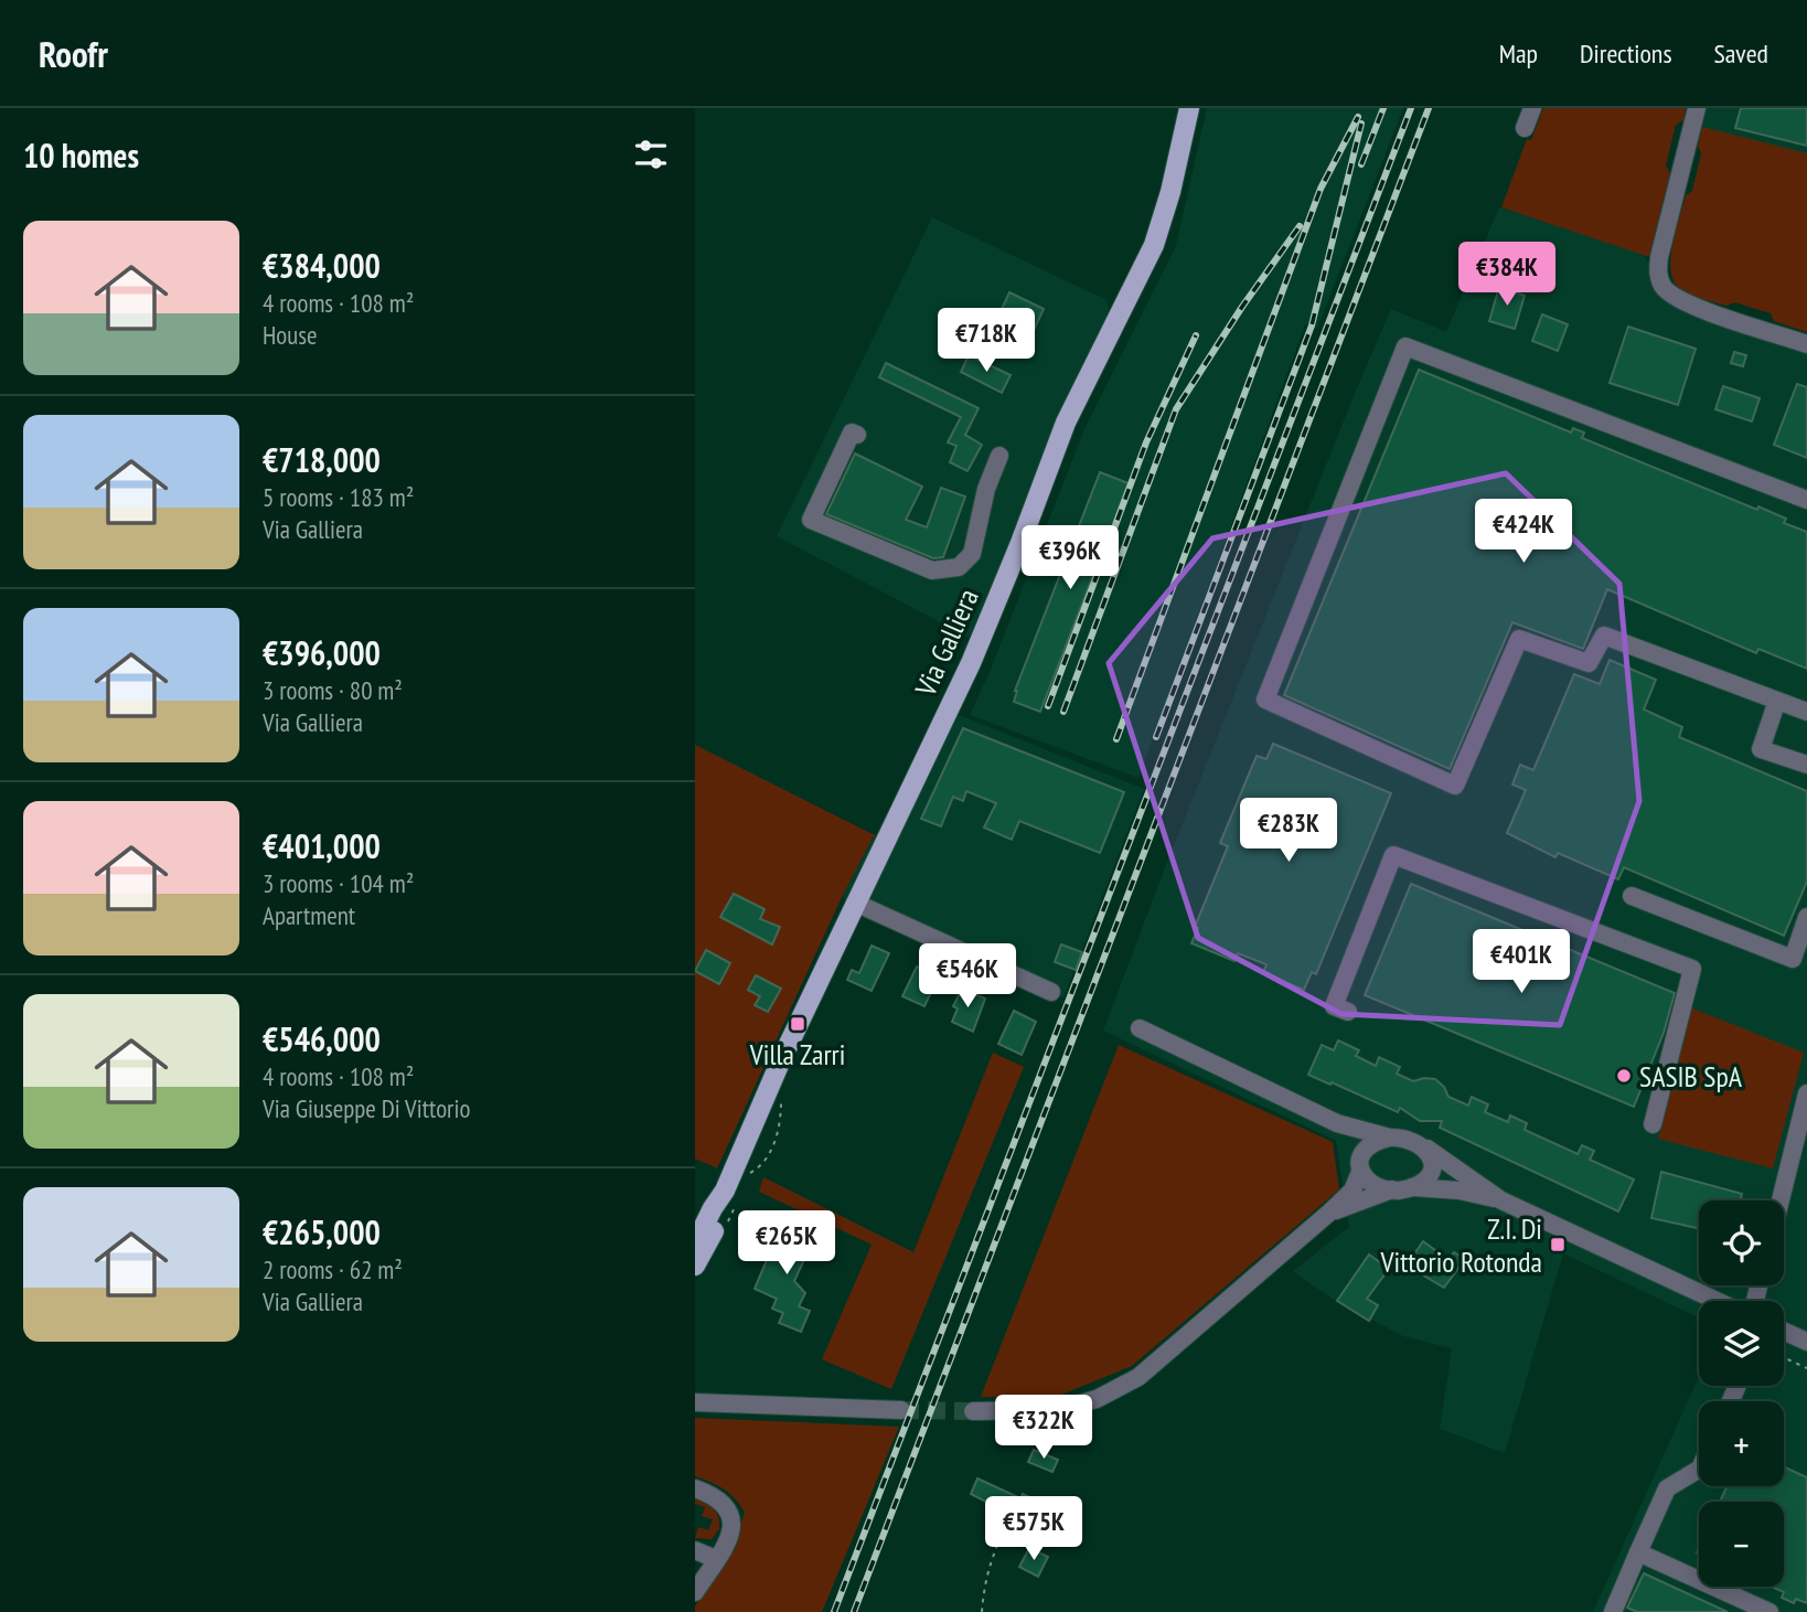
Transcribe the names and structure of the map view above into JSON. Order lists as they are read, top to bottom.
{
  "streets": {
    "main road": ["Via Galliera"]
  },
  "places": {
    "transit": ["Villa Zarri", "Z.I. Di Vittorio Rotonda"],
    "other": ["SASIB SpA"]
  },
  "page": {
    "header": "Roofr",
    "nav": ["Map", "Directions", "Saved"],
    "heading": "10 homes",
    "list": [
      {
        "name": "€384,000",
        "note": "4 rooms · 108 m² · House"
      },
      {
        "name": "€718,000",
        "note": "5 rooms · 183 m² · Via Galliera"
      },
      {
        "name": "€396,000",
        "note": "3 rooms · 80 m² · Via Galliera"
      },
      {
        "name": "€401,000",
        "note": "3 rooms · 104 m² · Apartment"
      },
      {
        "name": "€546,000",
        "note": "4 rooms · 108 m² · Via Giuseppe Di Vittorio"
      },
      {
        "name": "€265,000",
        "note": "2 rooms · 62 m² · Via Galliera"
      }
    ],
    "price": [
      "€384K",
      "€718K",
      "€424K",
      "€396K",
      "€283K",
      "€401K",
      "€546K",
      "€265K",
      "€322K",
      "€575K"
    ],
    "map_buttons": ["+", "−"]
  }
}
